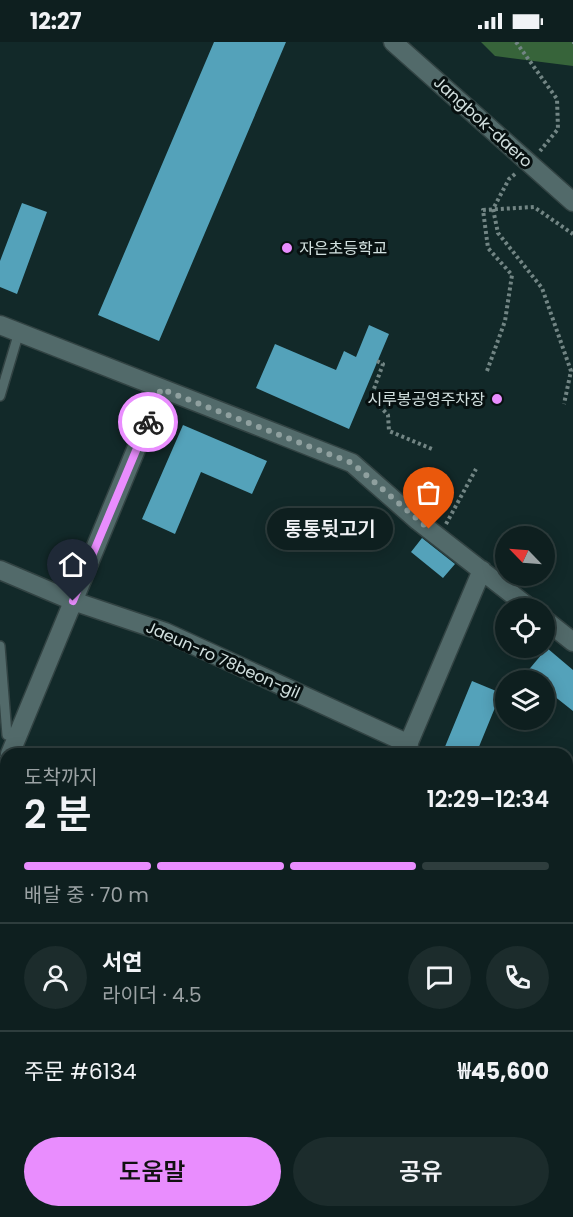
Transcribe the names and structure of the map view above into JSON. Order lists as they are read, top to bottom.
{
  "streets": {
    "street": ["Jangbok-daero", "Jaeun-ro 78beon-gil"]
  },
  "places": ["자은초등학교", "시루봉공영주차장", "통통뒷고기"],
  "north": "top left",
  "page": {
    "status": "12:27",
    "bubble": "통통뒷고기",
    "heading": ["2 분", "도착까지", "12:29–12:34"],
    "panel": [
      "서연",
      "라이더 · 4.5",
      "주문 #6134",
      "₩45,600"
    ],
    "bar": "배달 중 · 70 m",
    "buttons": ["도움말", "공유"]
  }
}
